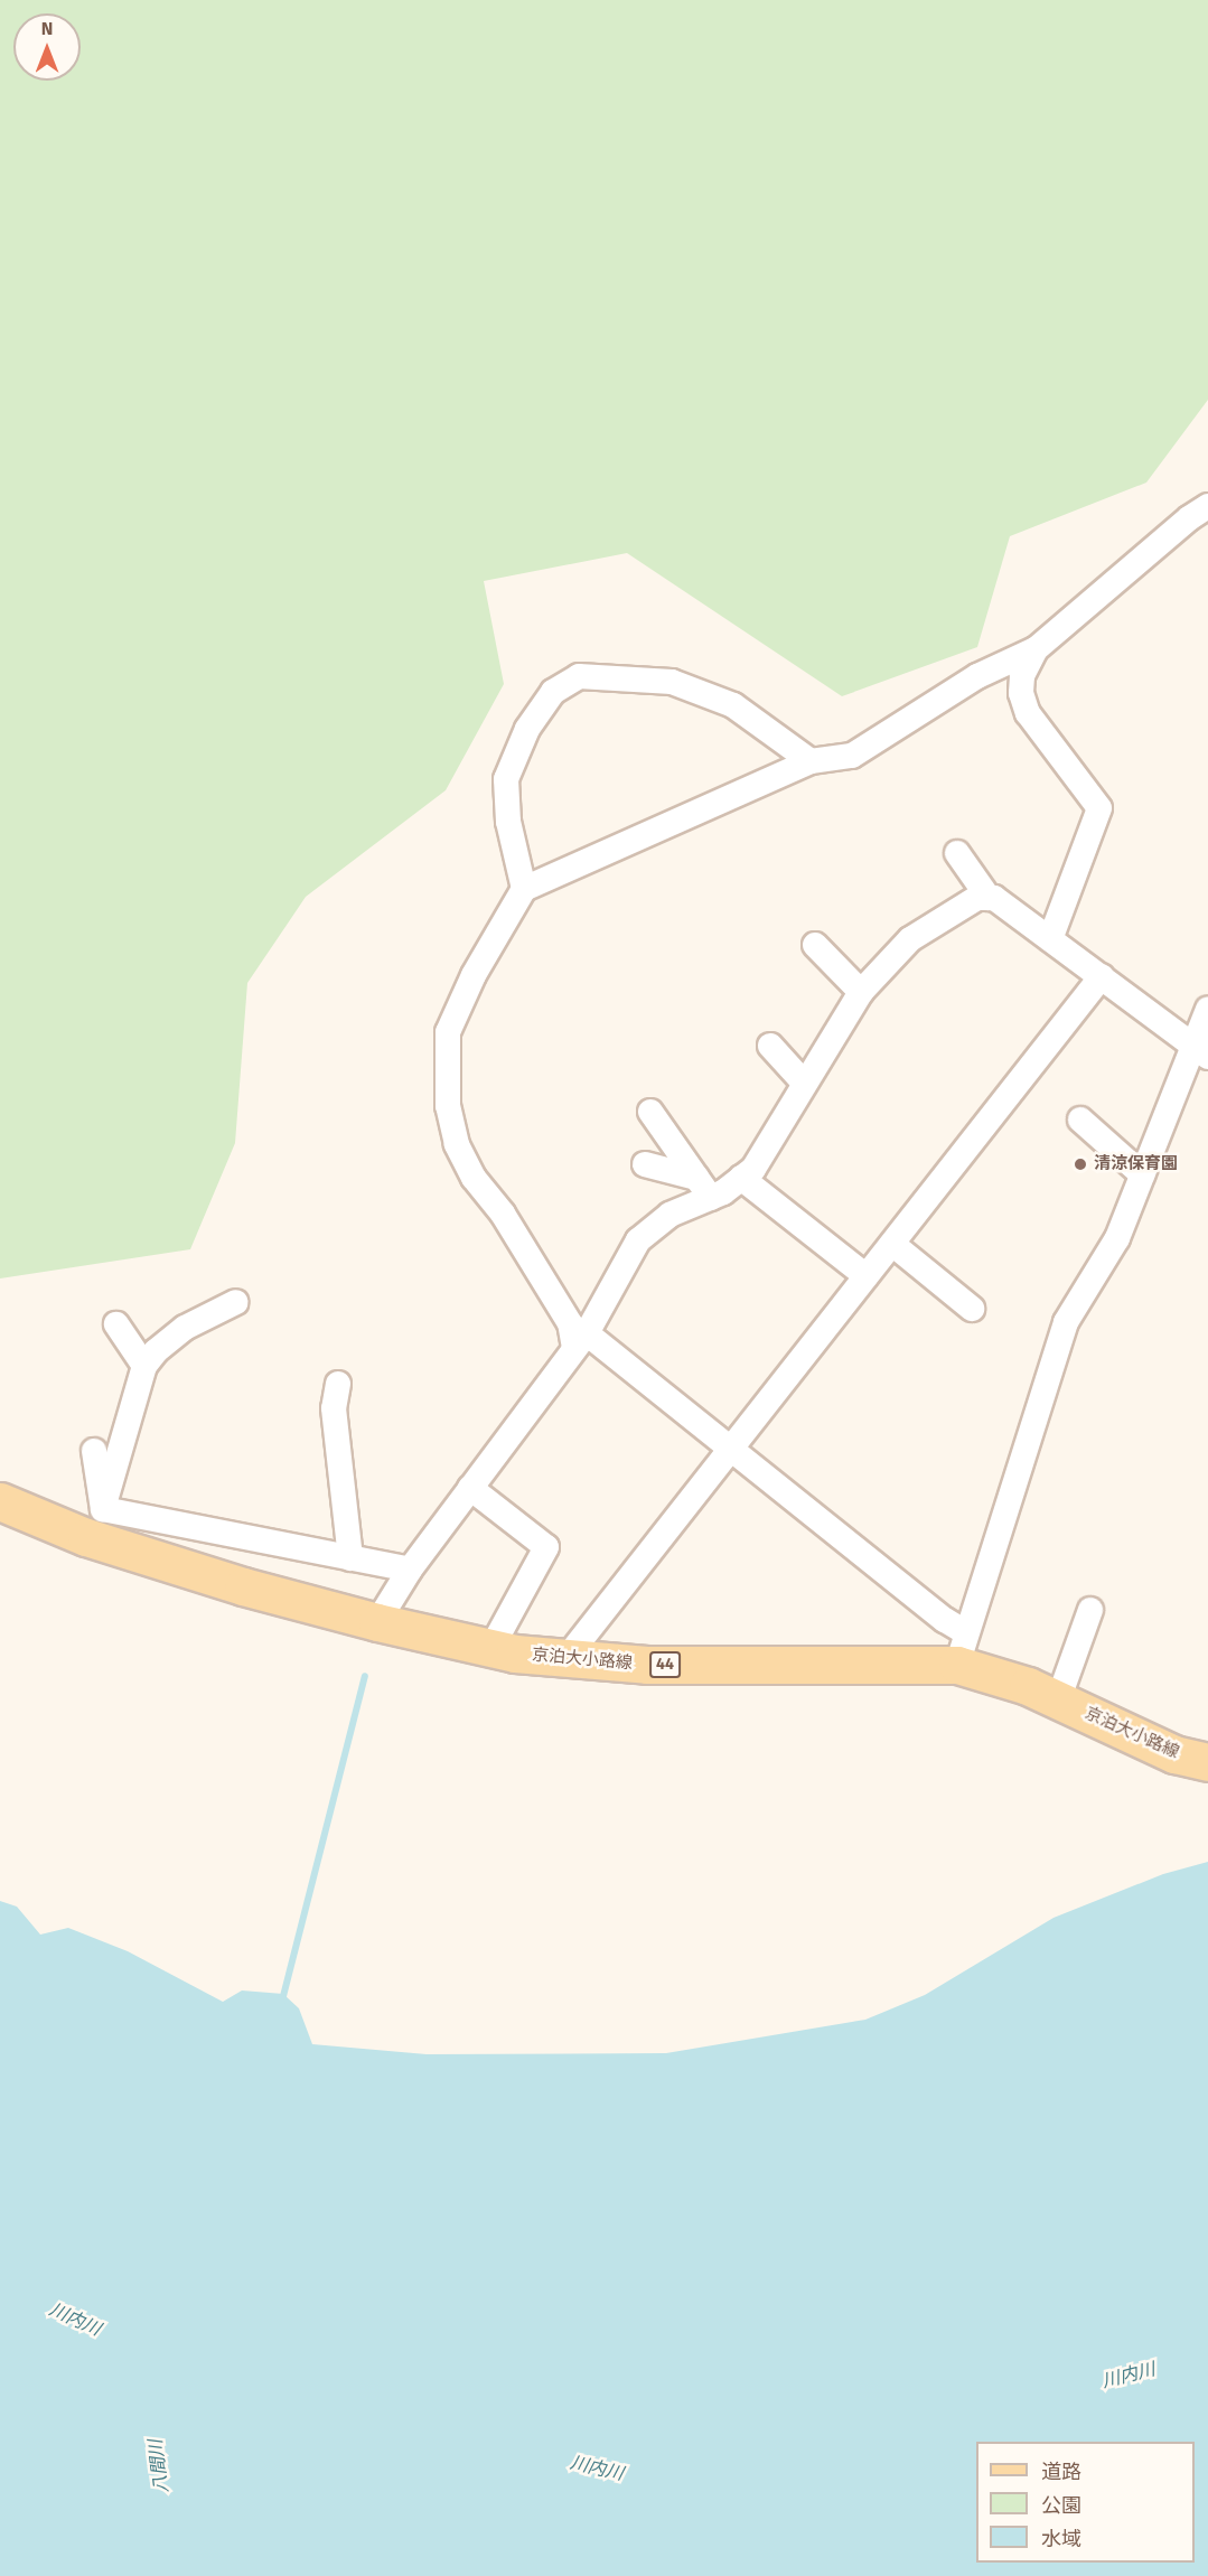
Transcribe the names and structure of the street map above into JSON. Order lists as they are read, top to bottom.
{
  "streets": {
    "main road": ["京泊大小路線", "44"]
  },
  "water": ["川内川", "八間川"],
  "places": ["清涼保育園"],
  "legend": ["道路", "公園", "水域"],
  "north": "top"
}
